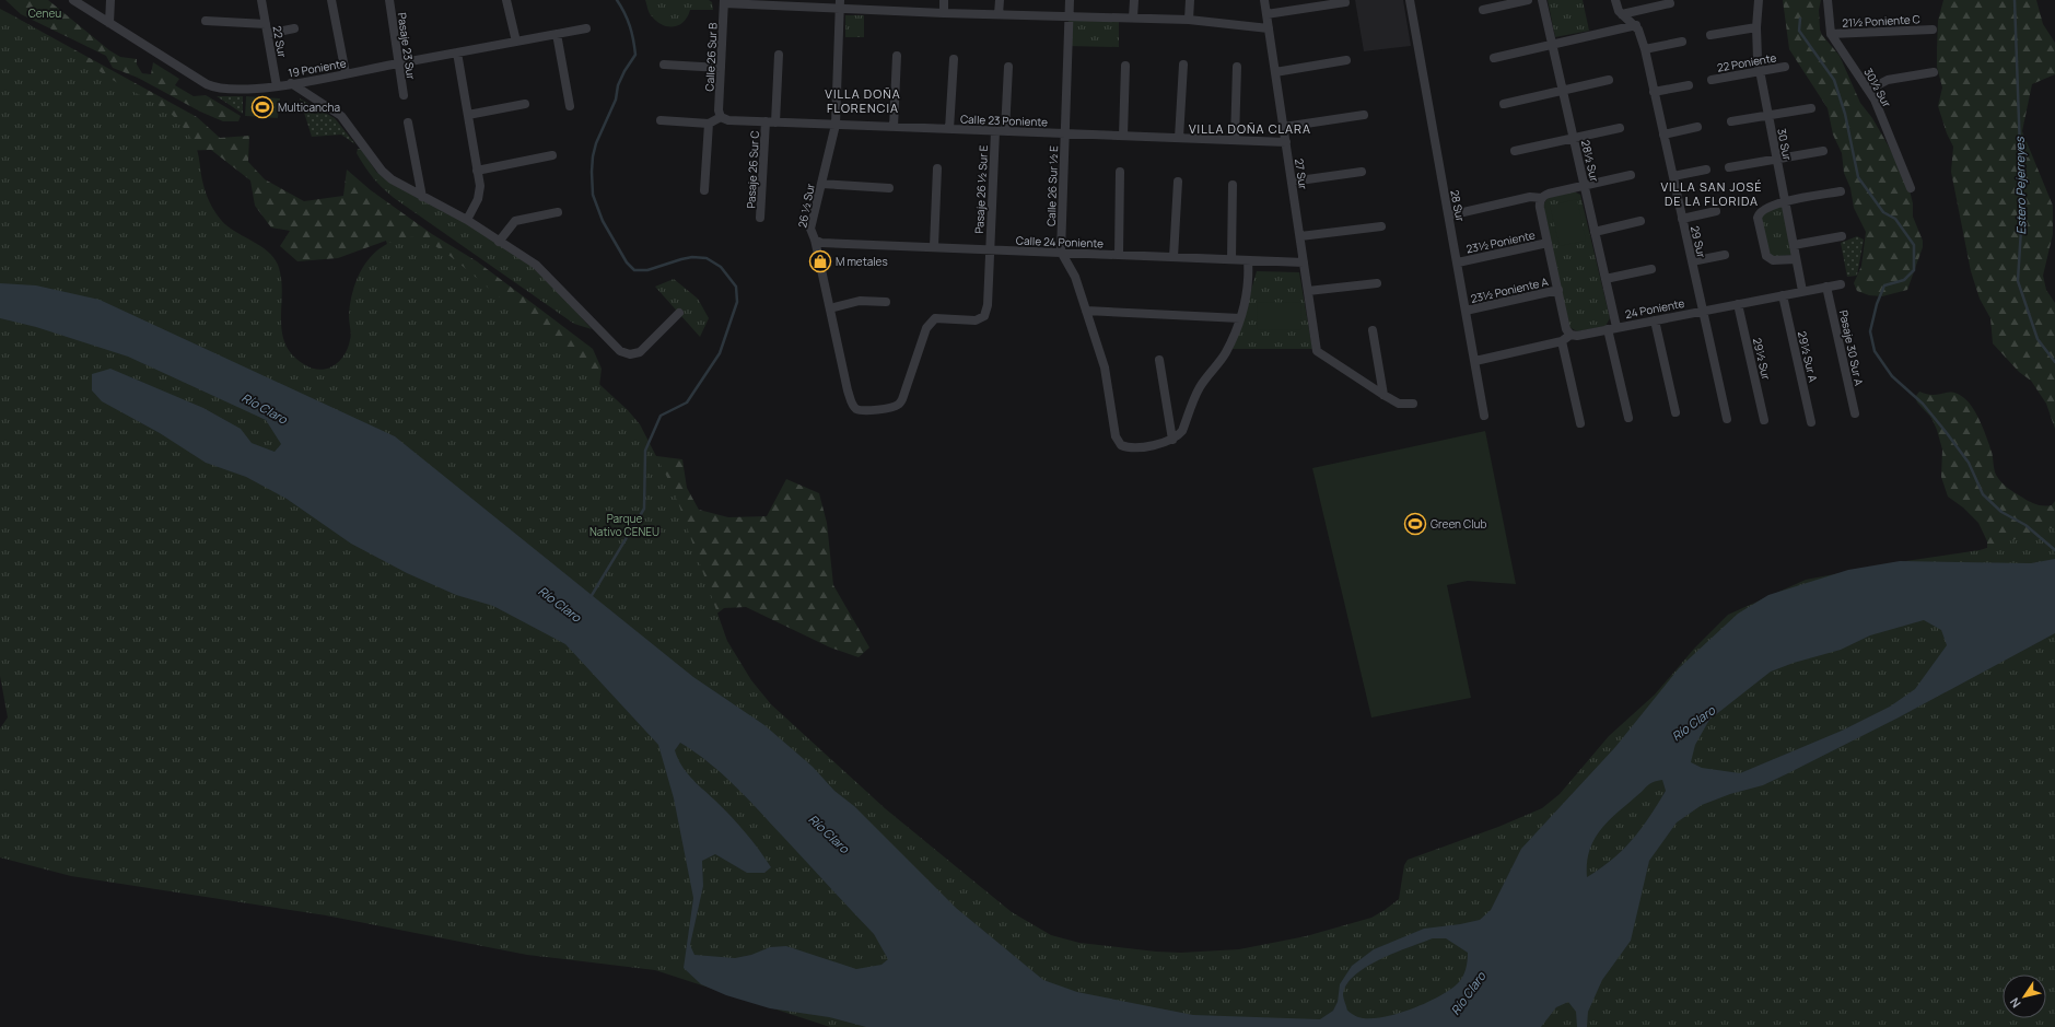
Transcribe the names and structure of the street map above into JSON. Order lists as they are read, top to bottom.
{
  "streets": {
    "street": [
      "21½ Poniente C",
      "22 Sur",
      "Pasaje 23 Sur",
      "Calle 26 Sur B",
      "22 Poniente",
      "19 Poniente",
      "30½ Sur",
      "Calle 23 Poniente",
      "30 Sur",
      "28½ Sur",
      "Pasaje 26 Sur C",
      "27 Sur",
      "Calle 26 Sur ½ E",
      "Pasaje 26 ½ Sur E",
      "26 ½ Sur",
      "28 Sur",
      "Calle 24 Poniente",
      "23½ Poniente",
      "29 Sur",
      "23½ Poniente A",
      "24 Poniente",
      "Pasaje 30 Sur A",
      "29½ Sur A",
      "29½ Sur"
    ]
  },
  "crossings": [
    ["21½ Poniente C", "30½ Sur"],
    ["22 Sur", "19 Poniente"],
    ["Pasaje 23 Sur", "19 Poniente"],
    ["Calle 26 Sur B", "Calle 23 Poniente"],
    ["22 Poniente", "30 Sur"],
    ["Calle 23 Poniente", "Pasaje 26 Sur C"],
    ["Calle 23 Poniente", "27 Sur"],
    ["Calle 23 Poniente", "Calle 26 Sur ½ E"],
    ["Calle 23 Poniente", "Pasaje 26 ½ Sur E"],
    ["Calle 23 Poniente", "26 ½ Sur"],
    ["30 Sur", "24 Poniente"],
    ["28½ Sur", "24 Poniente"],
    ["27 Sur", "Calle 24 Poniente"],
    ["Calle 26 Sur ½ E", "Calle 24 Poniente"],
    ["Pasaje 26 ½ Sur E", "26 ½ Sur"],
    ["Pasaje 26 ½ Sur E", "Calle 24 Poniente"],
    ["26 ½ Sur", "Calle 24 Poniente"],
    ["28 Sur", "23½ Poniente"],
    ["28 Sur", "23½ Poniente A"],
    ["29 Sur", "24 Poniente"],
    ["24 Poniente", "Pasaje 30 Sur A"],
    ["24 Poniente", "29½ Sur A"],
    ["24 Poniente", "29½ Sur"]
  ],
  "districts": ["VILLA DOÑA FLORENCIA", "VILLA DOÑA CLARA", "VILLA SAN JOSÉ DE LA FLORIDA"],
  "water": ["Estero Pejerreyes", "Río Claro"],
  "parks": ["Ceneu", "Parque Nativo CENEU"],
  "places": {
    "sports": ["Multicancha", "Green Club"],
    "shop": ["M metales"]
  },
  "north": "bottom left"
}
